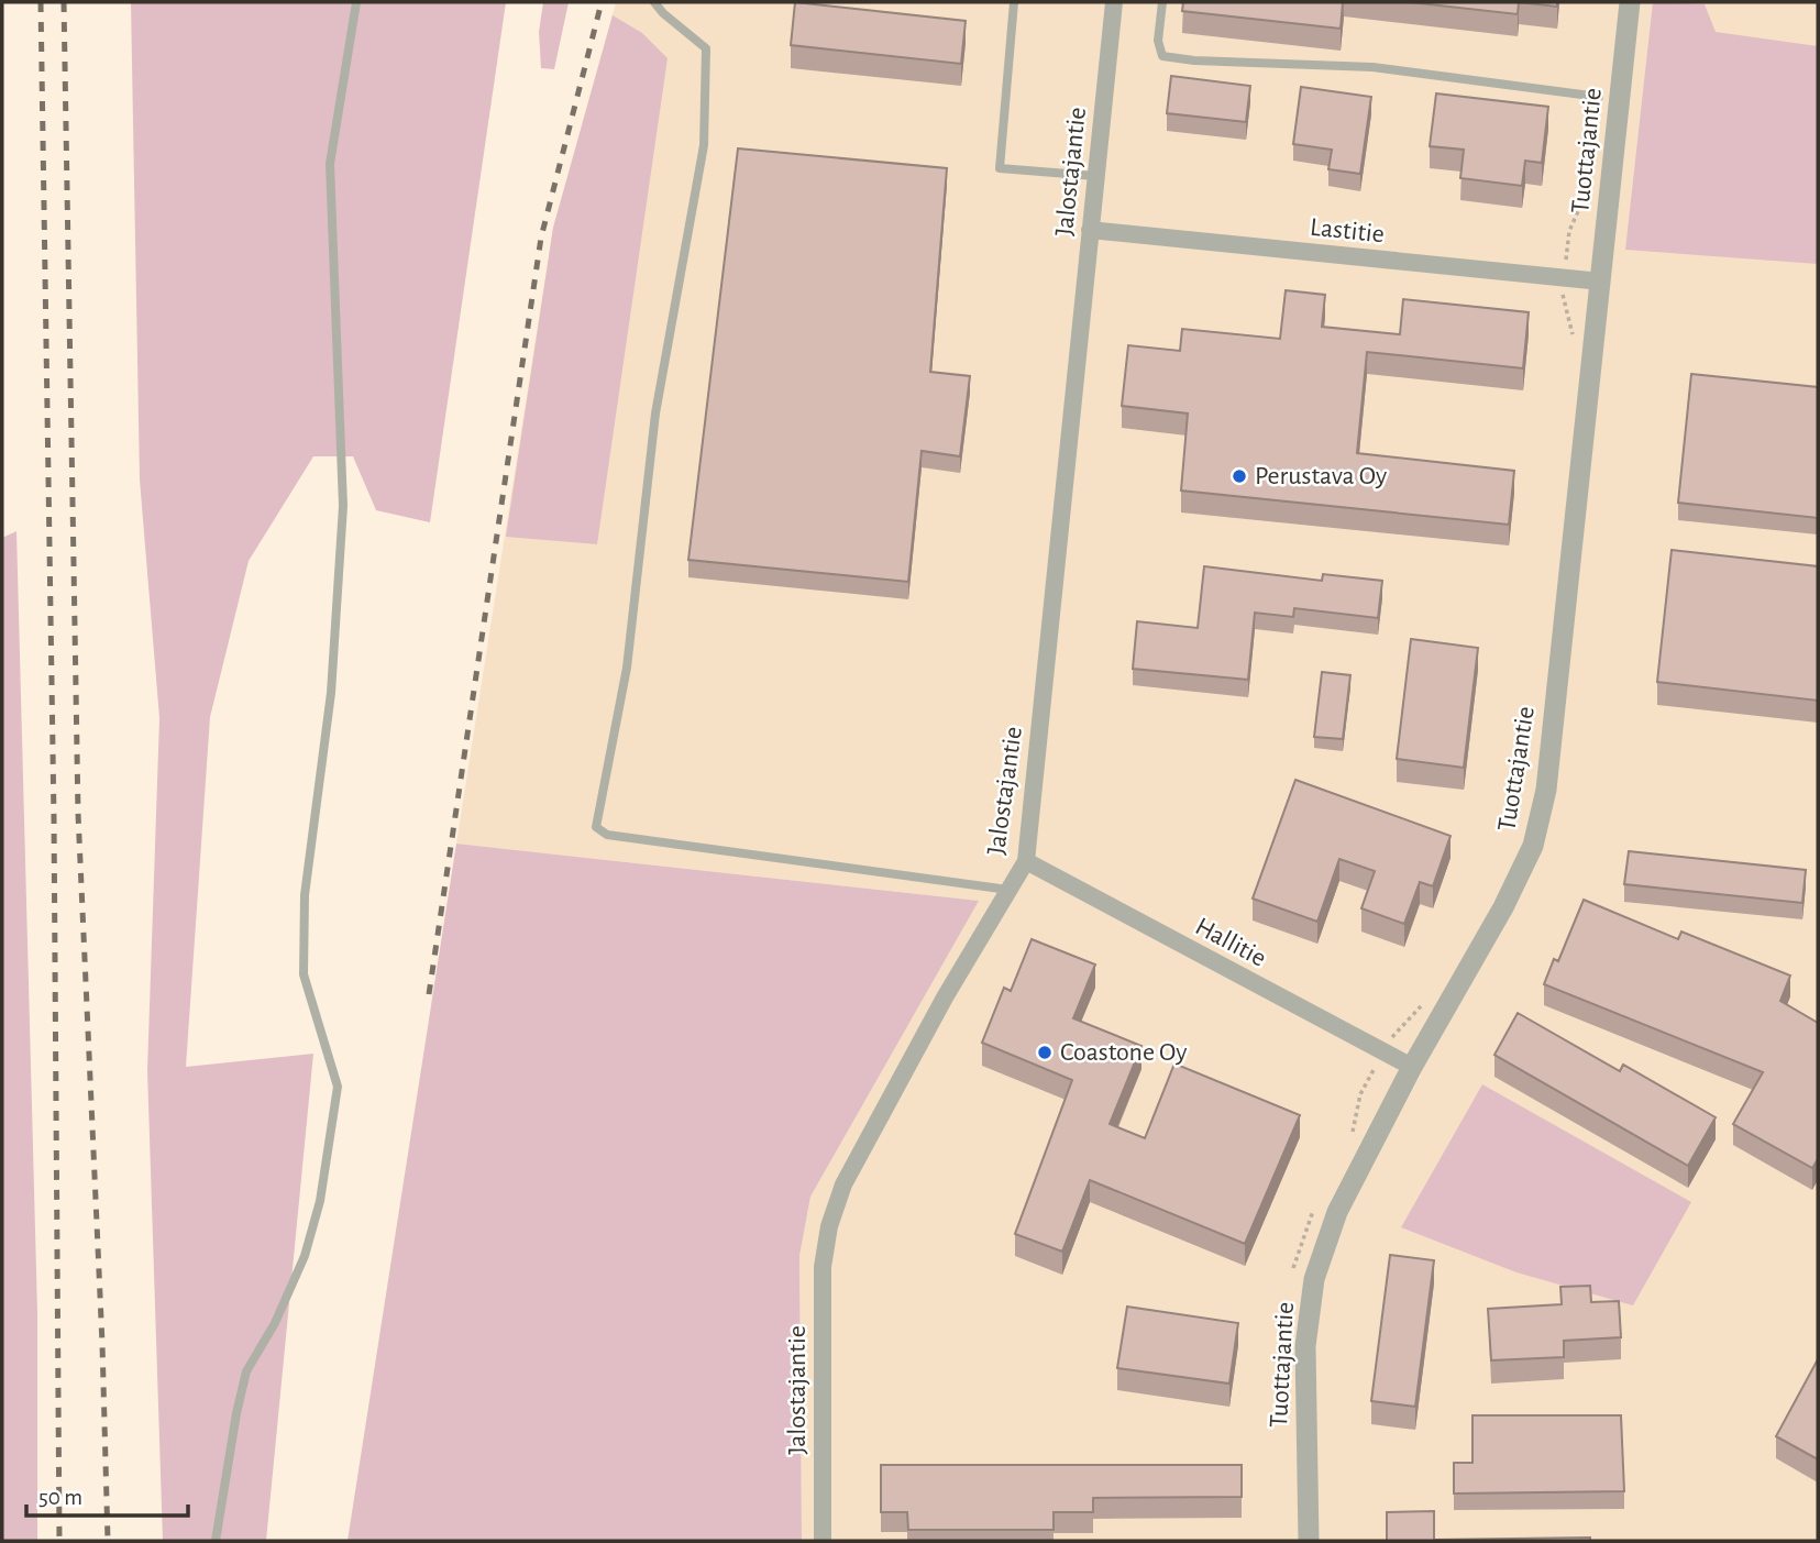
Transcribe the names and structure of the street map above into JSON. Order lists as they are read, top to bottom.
{
  "streets": {
    "street": [
      "Tuottajantie",
      "Jalostajantie",
      "Lastitie",
      "Hallitie"
    ]
  },
  "crossings": [
    ["Tuottajantie", "Lastitie"],
    ["Tuottajantie", "Hallitie"],
    ["Jalostajantie", "Lastitie"],
    ["Jalostajantie", "Hallitie"]
  ],
  "places": ["Perustava Oy", "Coastone Oy"],
  "scale_bar": "50 m"
}
